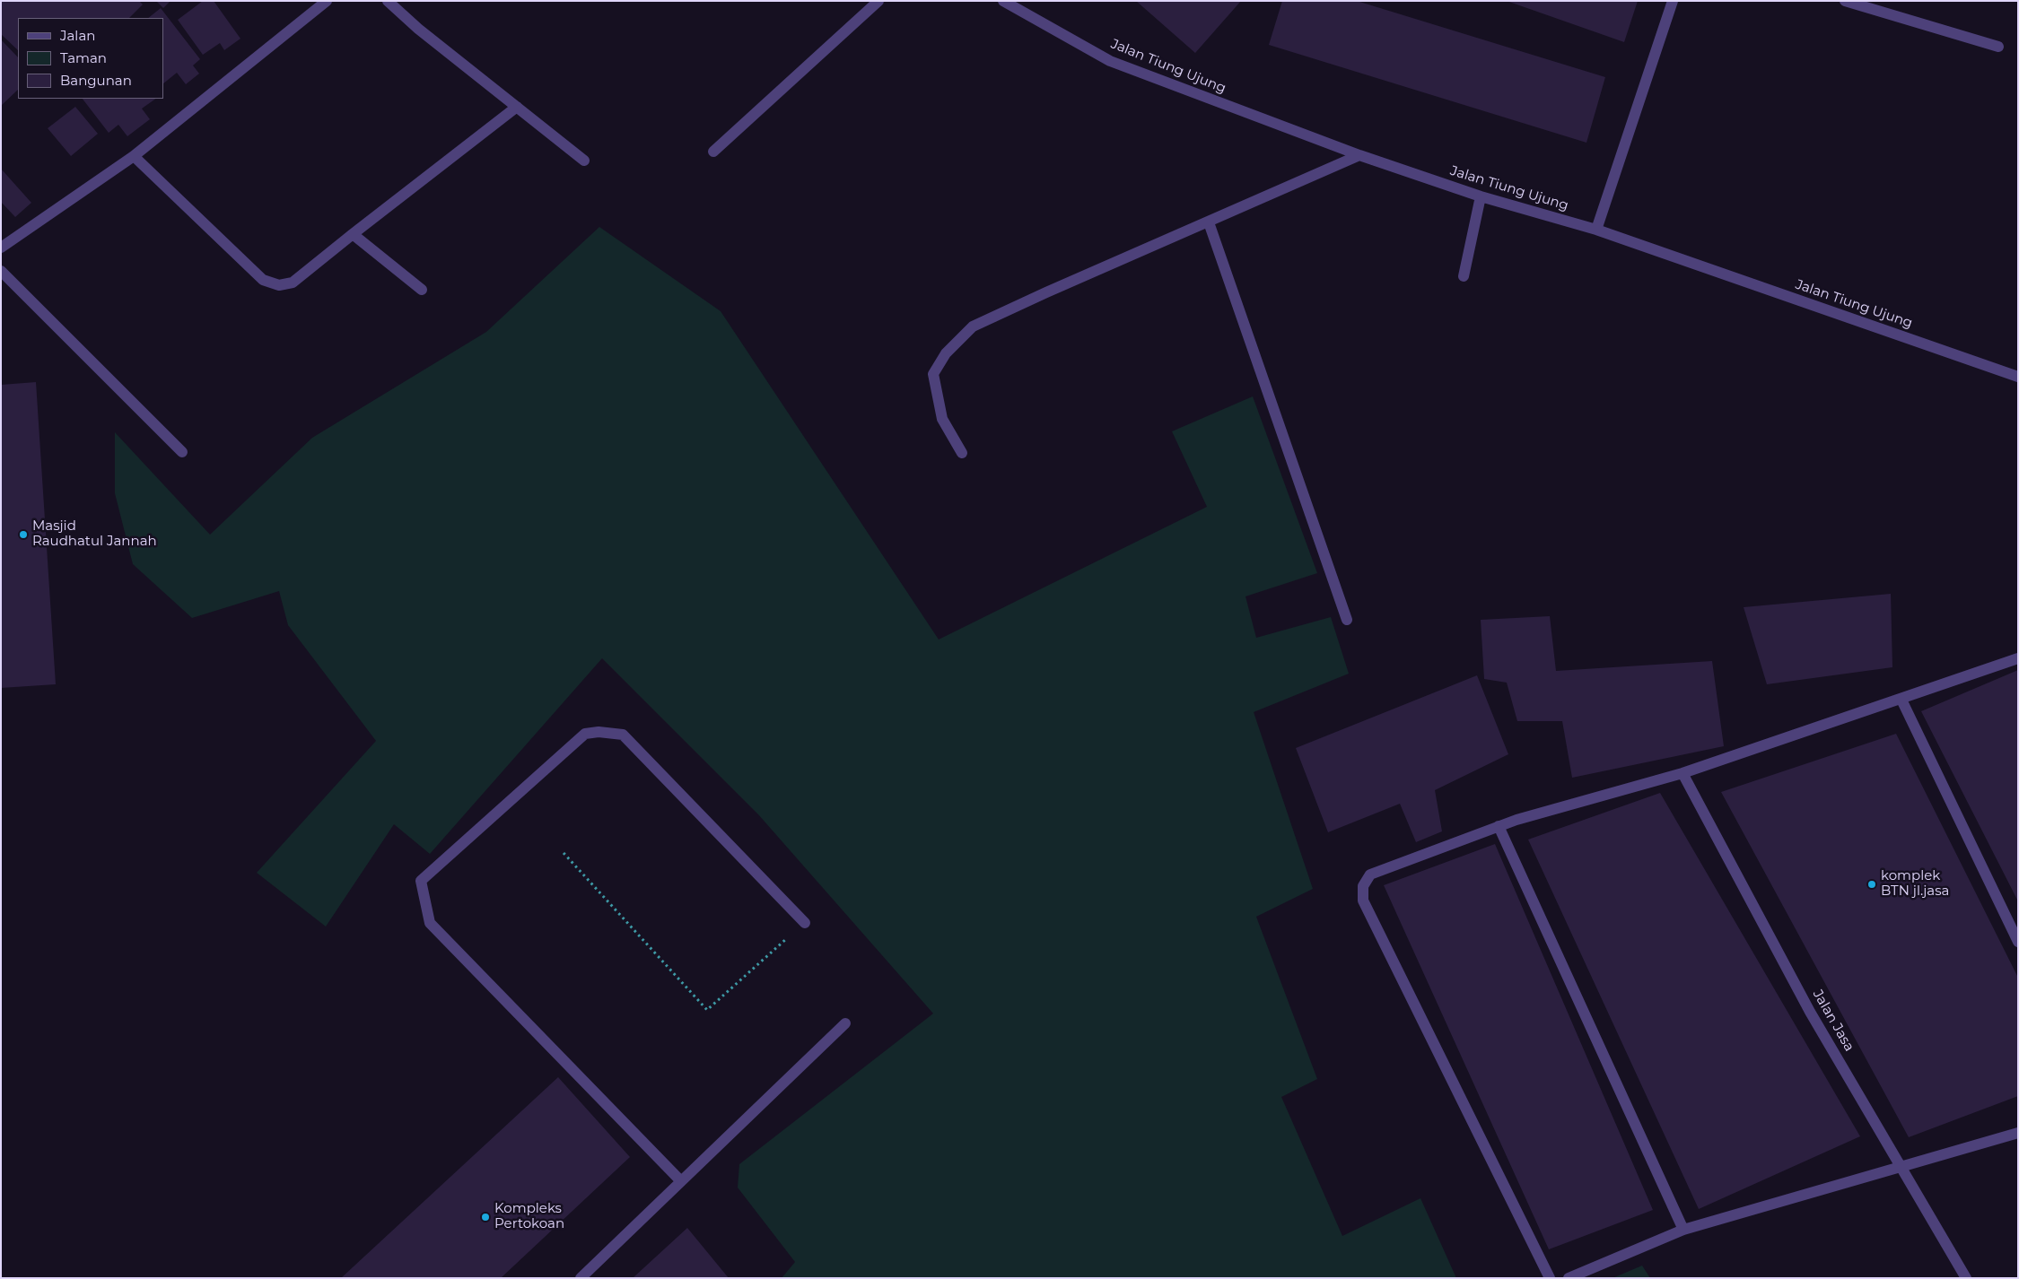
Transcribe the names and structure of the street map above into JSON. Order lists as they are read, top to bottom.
{
  "streets": {
    "street": ["Jalan Tiung Ujung", "Jalan Jasa"]
  },
  "places": ["Masjid Raudhatul Jannah", "komplek BTN jl.jasa", "Kompleks Pertokoan"],
  "legend": ["Jalan", "Taman", "Bangunan"]
}
